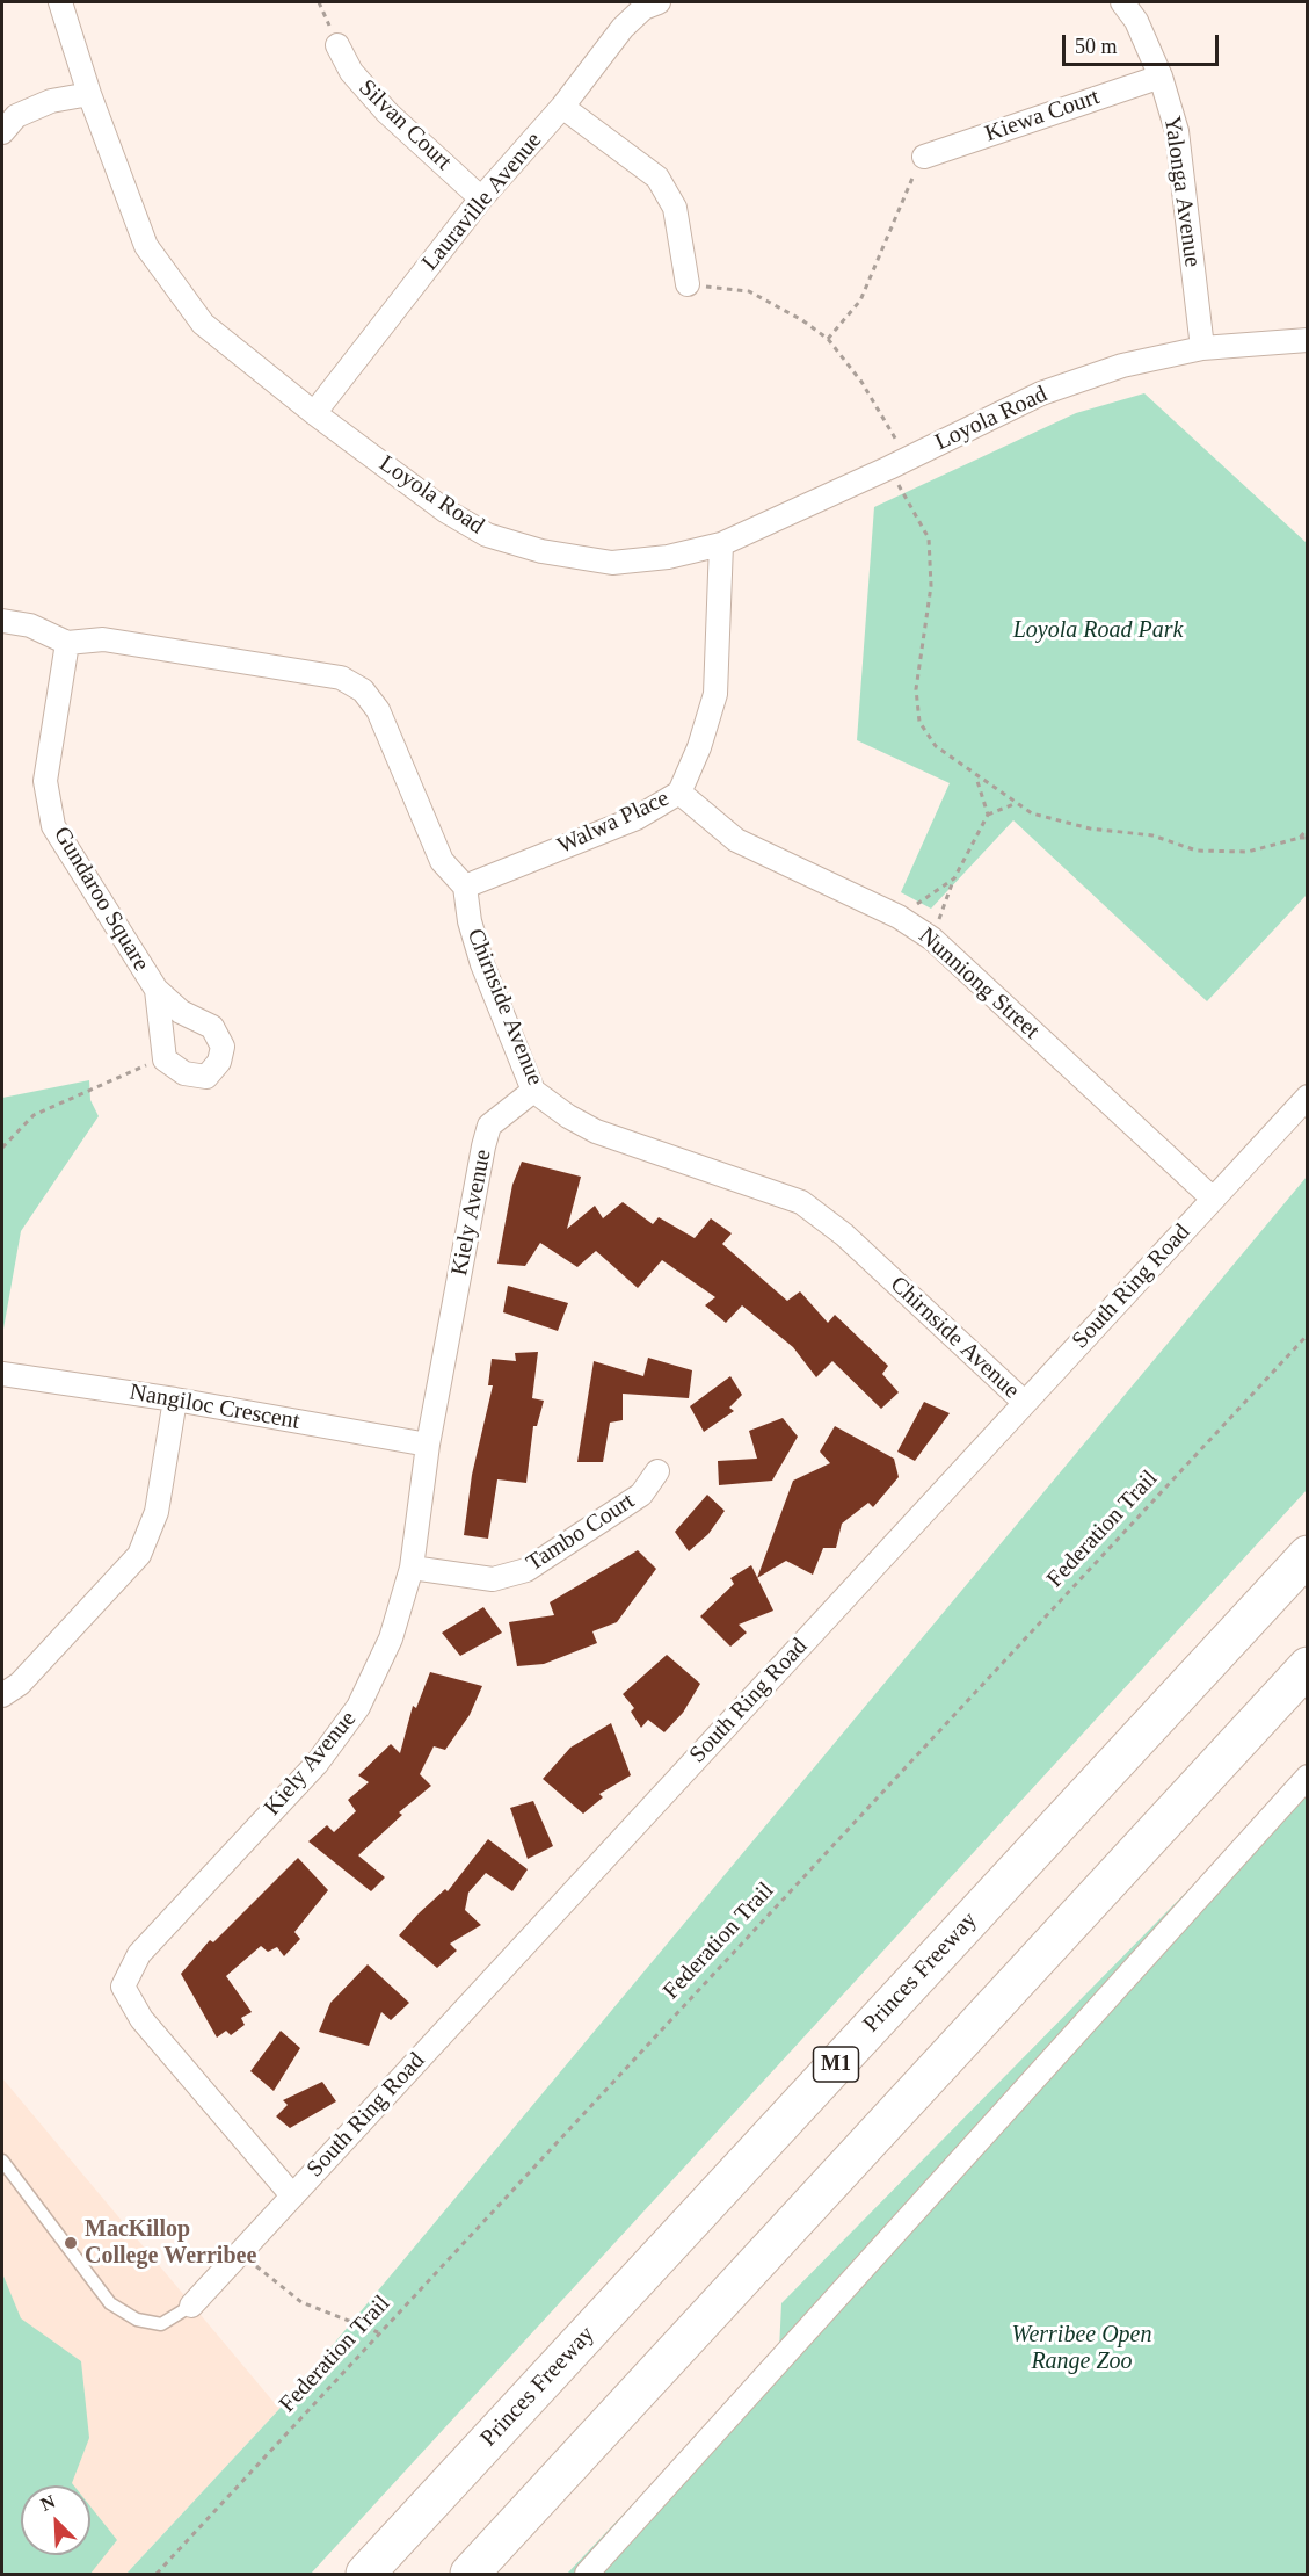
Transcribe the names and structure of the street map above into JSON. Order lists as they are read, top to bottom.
{
  "streets": {
    "highway": ["Princes Freeway", "M1"],
    "street": [
      "Kiewa Court",
      "Silvan Court",
      "Yalonga Avenue",
      "Lauraville Avenue",
      "Loyola Road",
      "Walwa Place",
      "Gundaroo Square",
      "Nunniong Street",
      "Chirnside Avenue",
      "Kiely Avenue",
      "South Ring Road",
      "Nangiloc Crescent",
      "Tambo Court"
    ],
    "path": ["Federation Trail"]
  },
  "crossings": [
    ["Kiewa Court", "Yalonga Avenue"],
    ["Silvan Court", "Lauraville Avenue"],
    ["Yalonga Avenue", "Loyola Road"],
    ["Lauraville Avenue", "Loyola Road"],
    ["Loyola Road", "Walwa Place"],
    ["Walwa Place", "Nunniong Street"],
    ["Walwa Place", "Chirnside Avenue"],
    ["Nunniong Street", "South Ring Road"],
    ["Chirnside Avenue", "Kiely Avenue"],
    ["Chirnside Avenue", "South Ring Road"],
    ["Kiely Avenue", "South Ring Road"],
    ["Kiely Avenue", "Nangiloc Crescent"],
    ["Kiely Avenue", "Tambo Court"]
  ],
  "parks": ["Loyola Road Park", "Werribee Open Range Zoo"],
  "places": ["MacKillop College Werribee"],
  "scale_bar": "50 m",
  "north": "top left"
}
